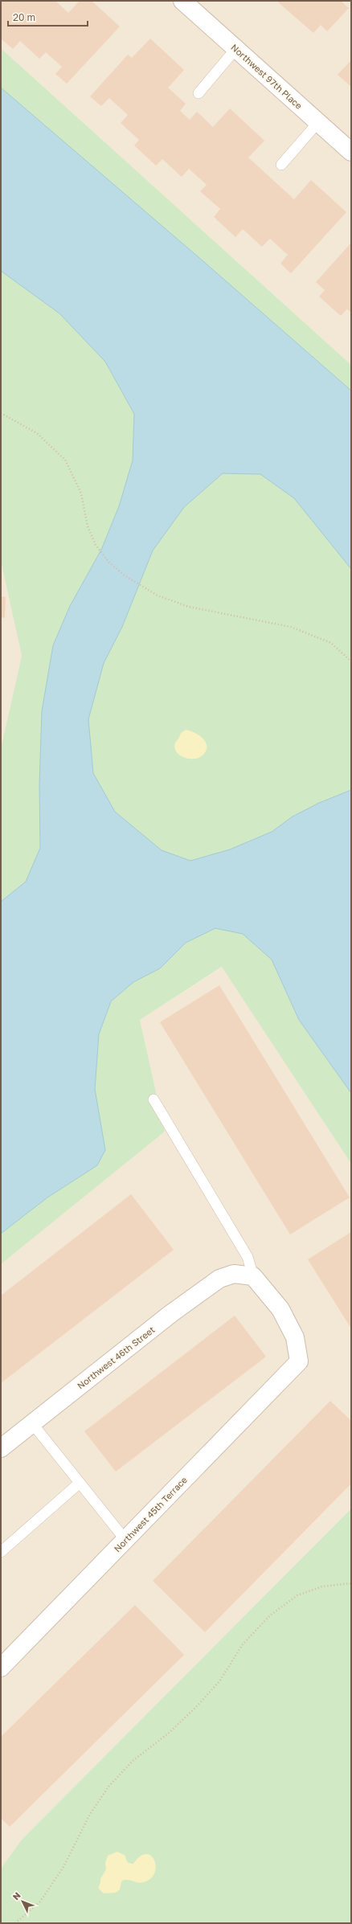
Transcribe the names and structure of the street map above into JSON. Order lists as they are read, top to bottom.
{
  "streets": {
    "street": ["Northwest 97th Place", "Northwest 46th Street", "Northwest 45th Terrace"]
  },
  "crossings": [
    ["Northwest 46th Street", "Northwest 45th Terrace"]
  ],
  "scale_bar": "20 m",
  "north": "top left"
}
